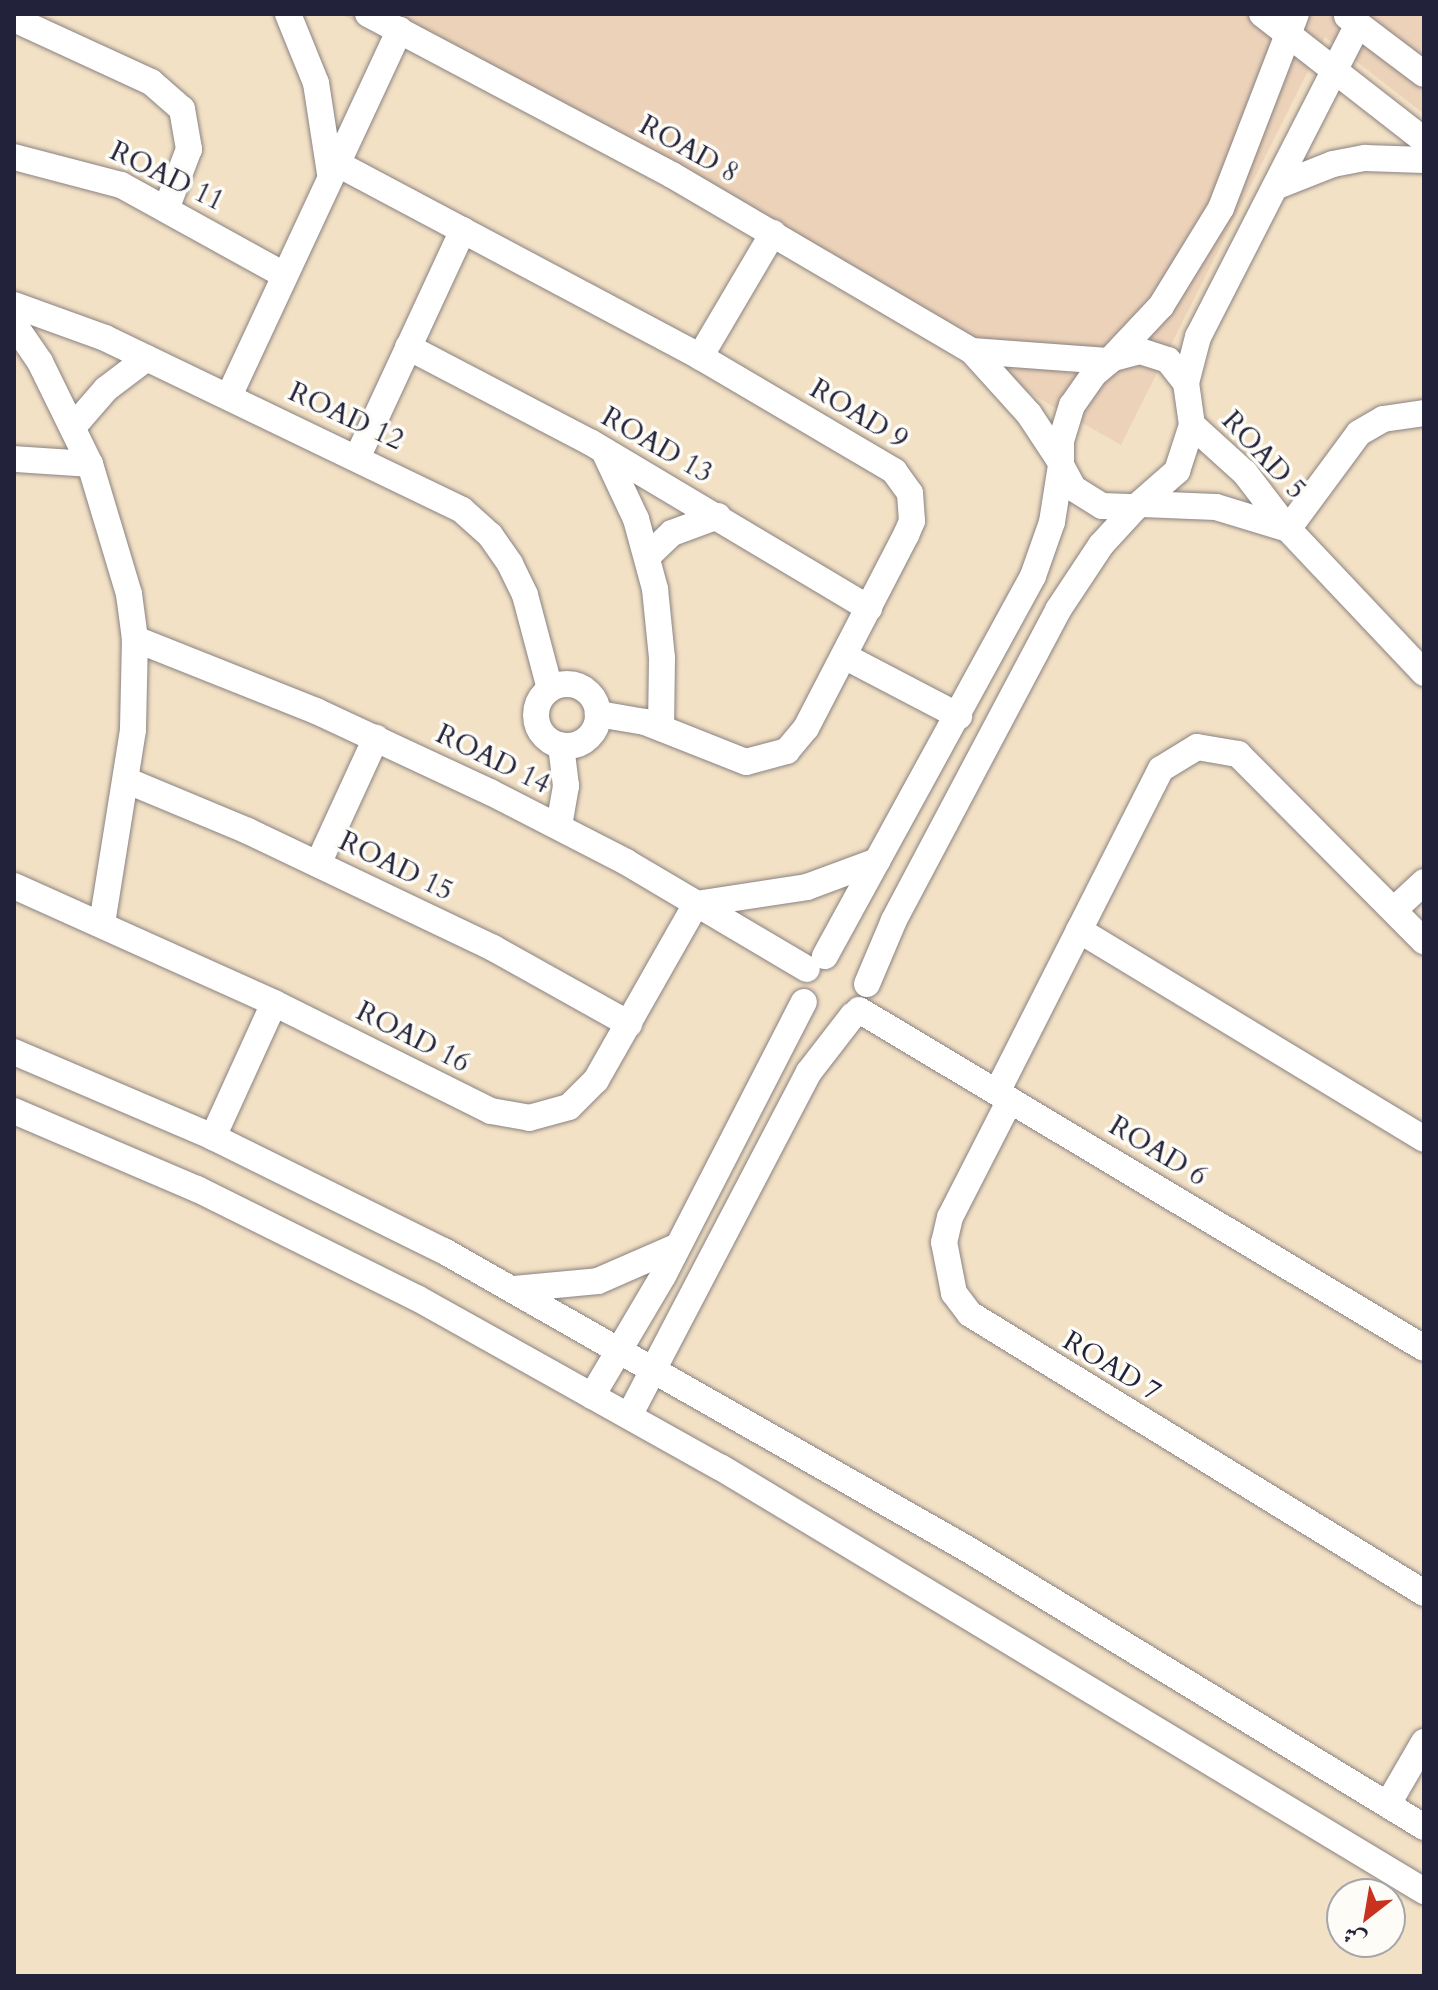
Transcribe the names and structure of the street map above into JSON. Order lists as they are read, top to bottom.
{
  "streets": {
    "street": [
      "ROAD 8",
      "ROAD 11",
      "ROAD 9",
      "ROAD 12",
      "ROAD 13",
      "ROAD 5",
      "ROAD 14",
      "ROAD 15",
      "ROAD 16",
      "ROAD 6",
      "ROAD 7"
    ]
  },
  "crossings": [
    ["ROAD 8", "ROAD 5"],
    ["ROAD 9", "ROAD 12"],
    ["ROAD 9", "ROAD 13"],
    ["ROAD 14", "ROAD 16"],
    ["ROAD 14", "ROAD 6"],
    ["ROAD 15", "ROAD 16"],
    ["ROAD 6", "ROAD 7"]
  ],
  "north": "bottom left"
}
